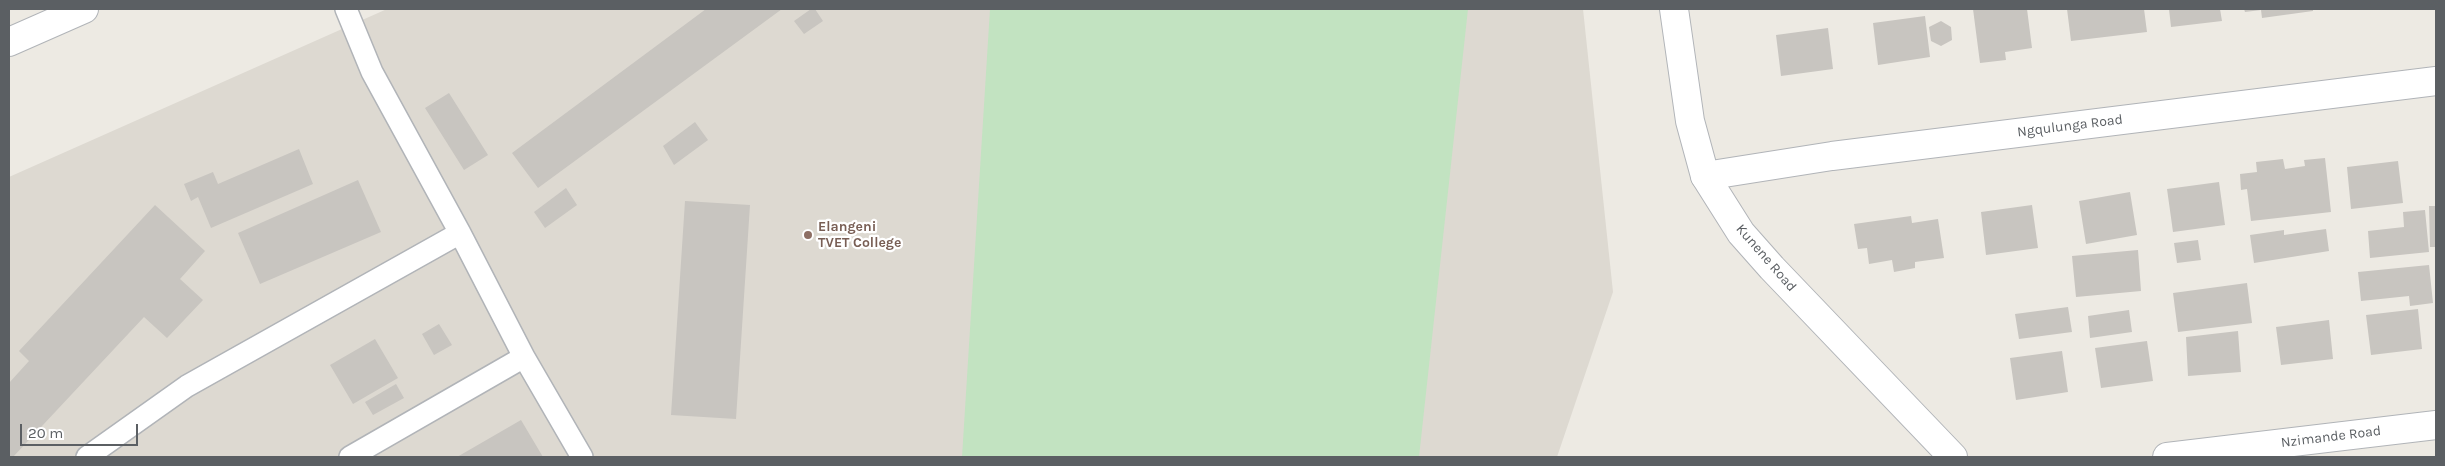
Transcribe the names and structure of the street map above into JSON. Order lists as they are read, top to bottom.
{
  "streets": {
    "street": ["Ngqulunga Road", "Kunene Road", "Nzimande Road"]
  },
  "crossings": [
    ["Ngqulunga Road", "Kunene Road"]
  ],
  "places": ["Elangeni TVET College"],
  "scale_bar": "20 m"
}
